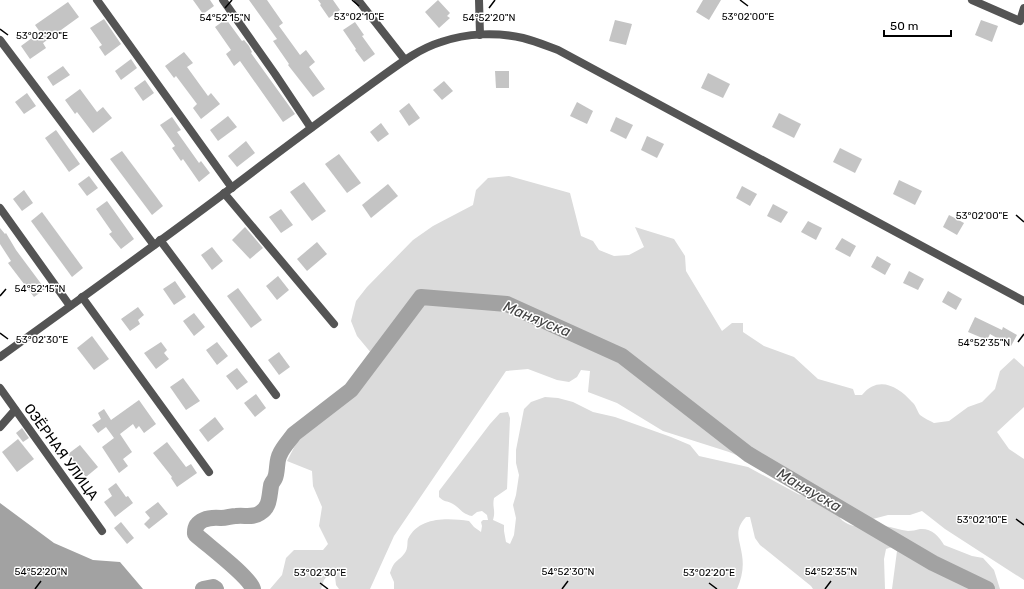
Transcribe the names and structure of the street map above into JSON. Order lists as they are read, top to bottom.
{
  "streets": {
    "street": ["ОЗЁРНАЯ УЛИЦА"]
  },
  "water": ["Маняуска"],
  "scale_bar": "50 m",
  "coordinates": [
    "53°02'10\"E",
    "53°02'00\"E",
    "54°52'15\"N",
    "54°52'20\"N",
    "53°02'20\"E",
    "53°02'30\"E",
    "54°52'35\"N",
    "54°52'30\"N"
  ]
}
